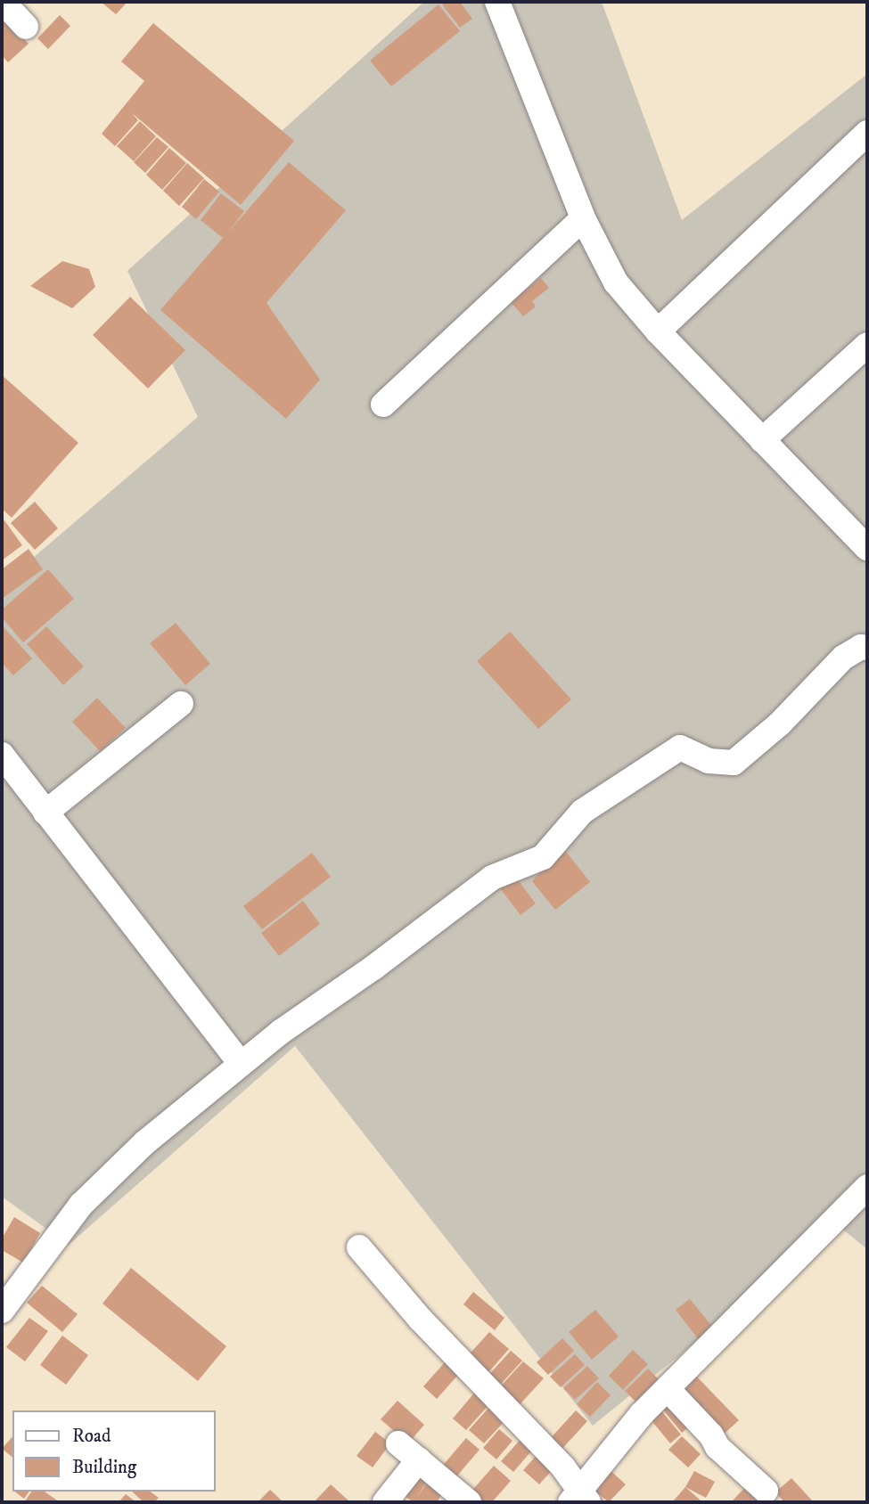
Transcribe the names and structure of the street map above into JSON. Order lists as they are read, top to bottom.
{
  "legend": ["Road", "Building"]
}
